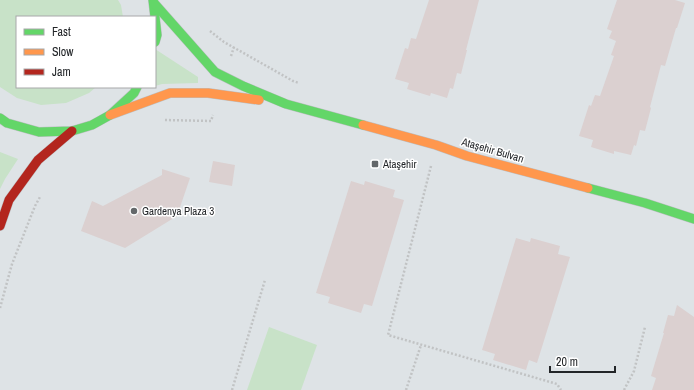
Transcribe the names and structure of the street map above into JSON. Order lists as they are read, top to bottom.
{
  "streets": {
    "street": ["Ataşehir Bulvarı"]
  },
  "places": {
    "transit": ["Ataşehir"],
    "other": ["Gardenya Plaza 3"]
  },
  "legend": ["Fast", "Slow", "Jam"],
  "scale_bar": "20 m"
}
